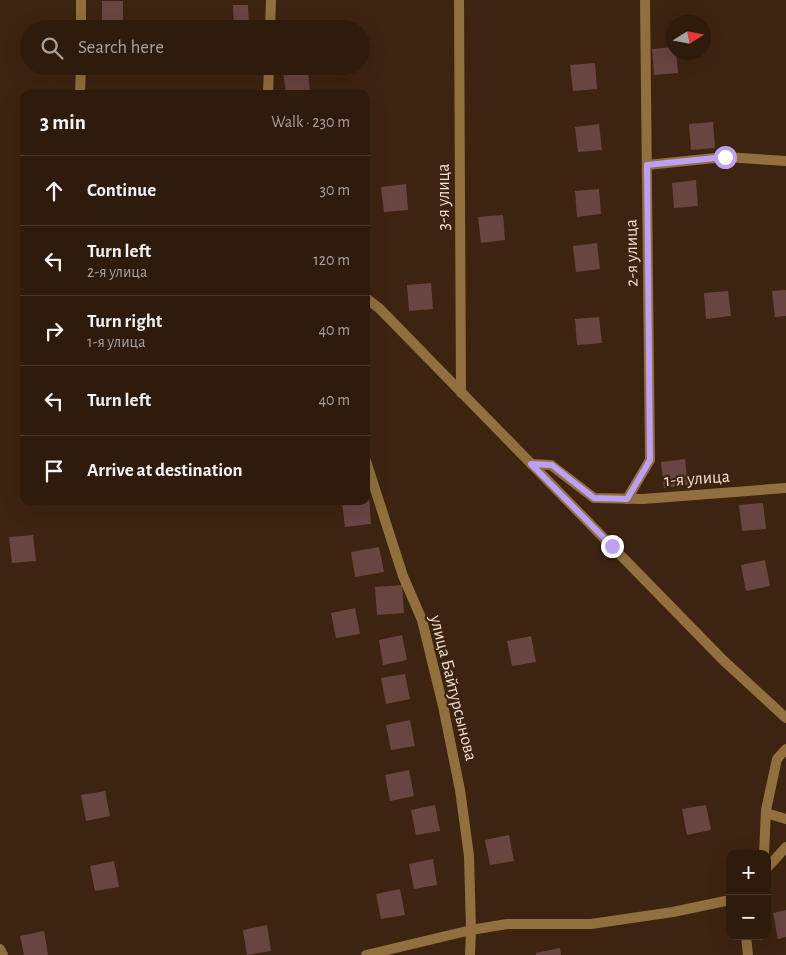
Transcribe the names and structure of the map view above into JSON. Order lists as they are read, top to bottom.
{
  "streets": {
    "street": [
      "3-я улица",
      "2-я улица",
      "1-я улица",
      "улица Байтурсынова"
    ]
  },
  "crossings": [
    ["2-я улица", "1-я улица"]
  ],
  "north": "right",
  "page": {
    "search": "Search here",
    "heading": ["3 min", "Walk · 230 m"],
    "list": [
      ["Continue", "30 m"],
      ["Turn left", "2-я улица", "120 m"],
      ["Turn right", "1-я улица", "40 m"],
      ["Turn left", "40 m"],
      "Arrive at destination"
    ],
    "map_buttons": ["+", "−"]
  }
}
